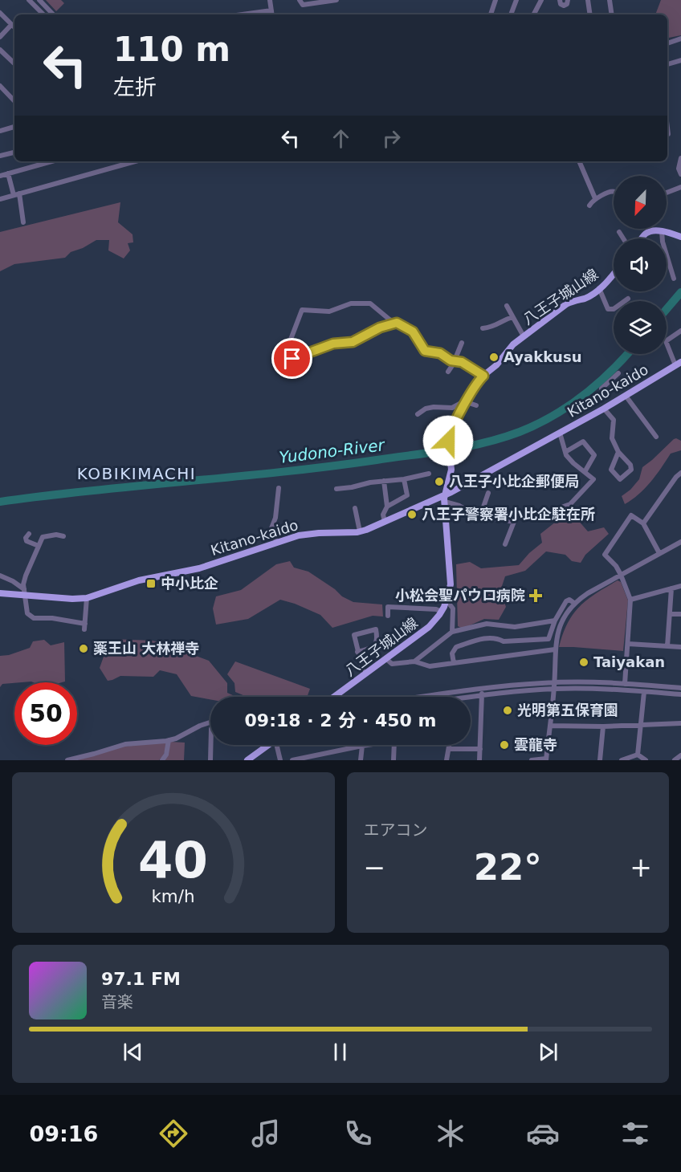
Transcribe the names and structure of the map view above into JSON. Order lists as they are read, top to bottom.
{
  "streets": {
    "main road": ["八王子城山線", "Kitano-kaido"]
  },
  "crossings": [
    ["八王子城山線", "Kitano-kaido"]
  ],
  "districts": ["KOBIKIMACHI"],
  "water": ["Yudono-River"],
  "places": {
    "other": [
      "Ayakkusu",
      "八王子小比企郵便局",
      "八王子警察署小比企駐在所",
      "薬王山 大林禅寺",
      "Taiyakan",
      "光明第五保育園",
      "雲龍寺"
    ],
    "transit": ["中小比企"],
    "health": ["小松会聖パウロ病院"]
  },
  "north": "bottom left",
  "page": {
    "turn": ["110 m", "左折"],
    "limit": "50",
    "trip": "09:18 · 2 分 · 450 m",
    "tile": "エアコン",
    "heat": ["−", "22°", "+"],
    "song": ["97.1 FM", "音楽"],
    "tabs": "09:16",
    "gauge": ["40", "km/h"]
  }
}
